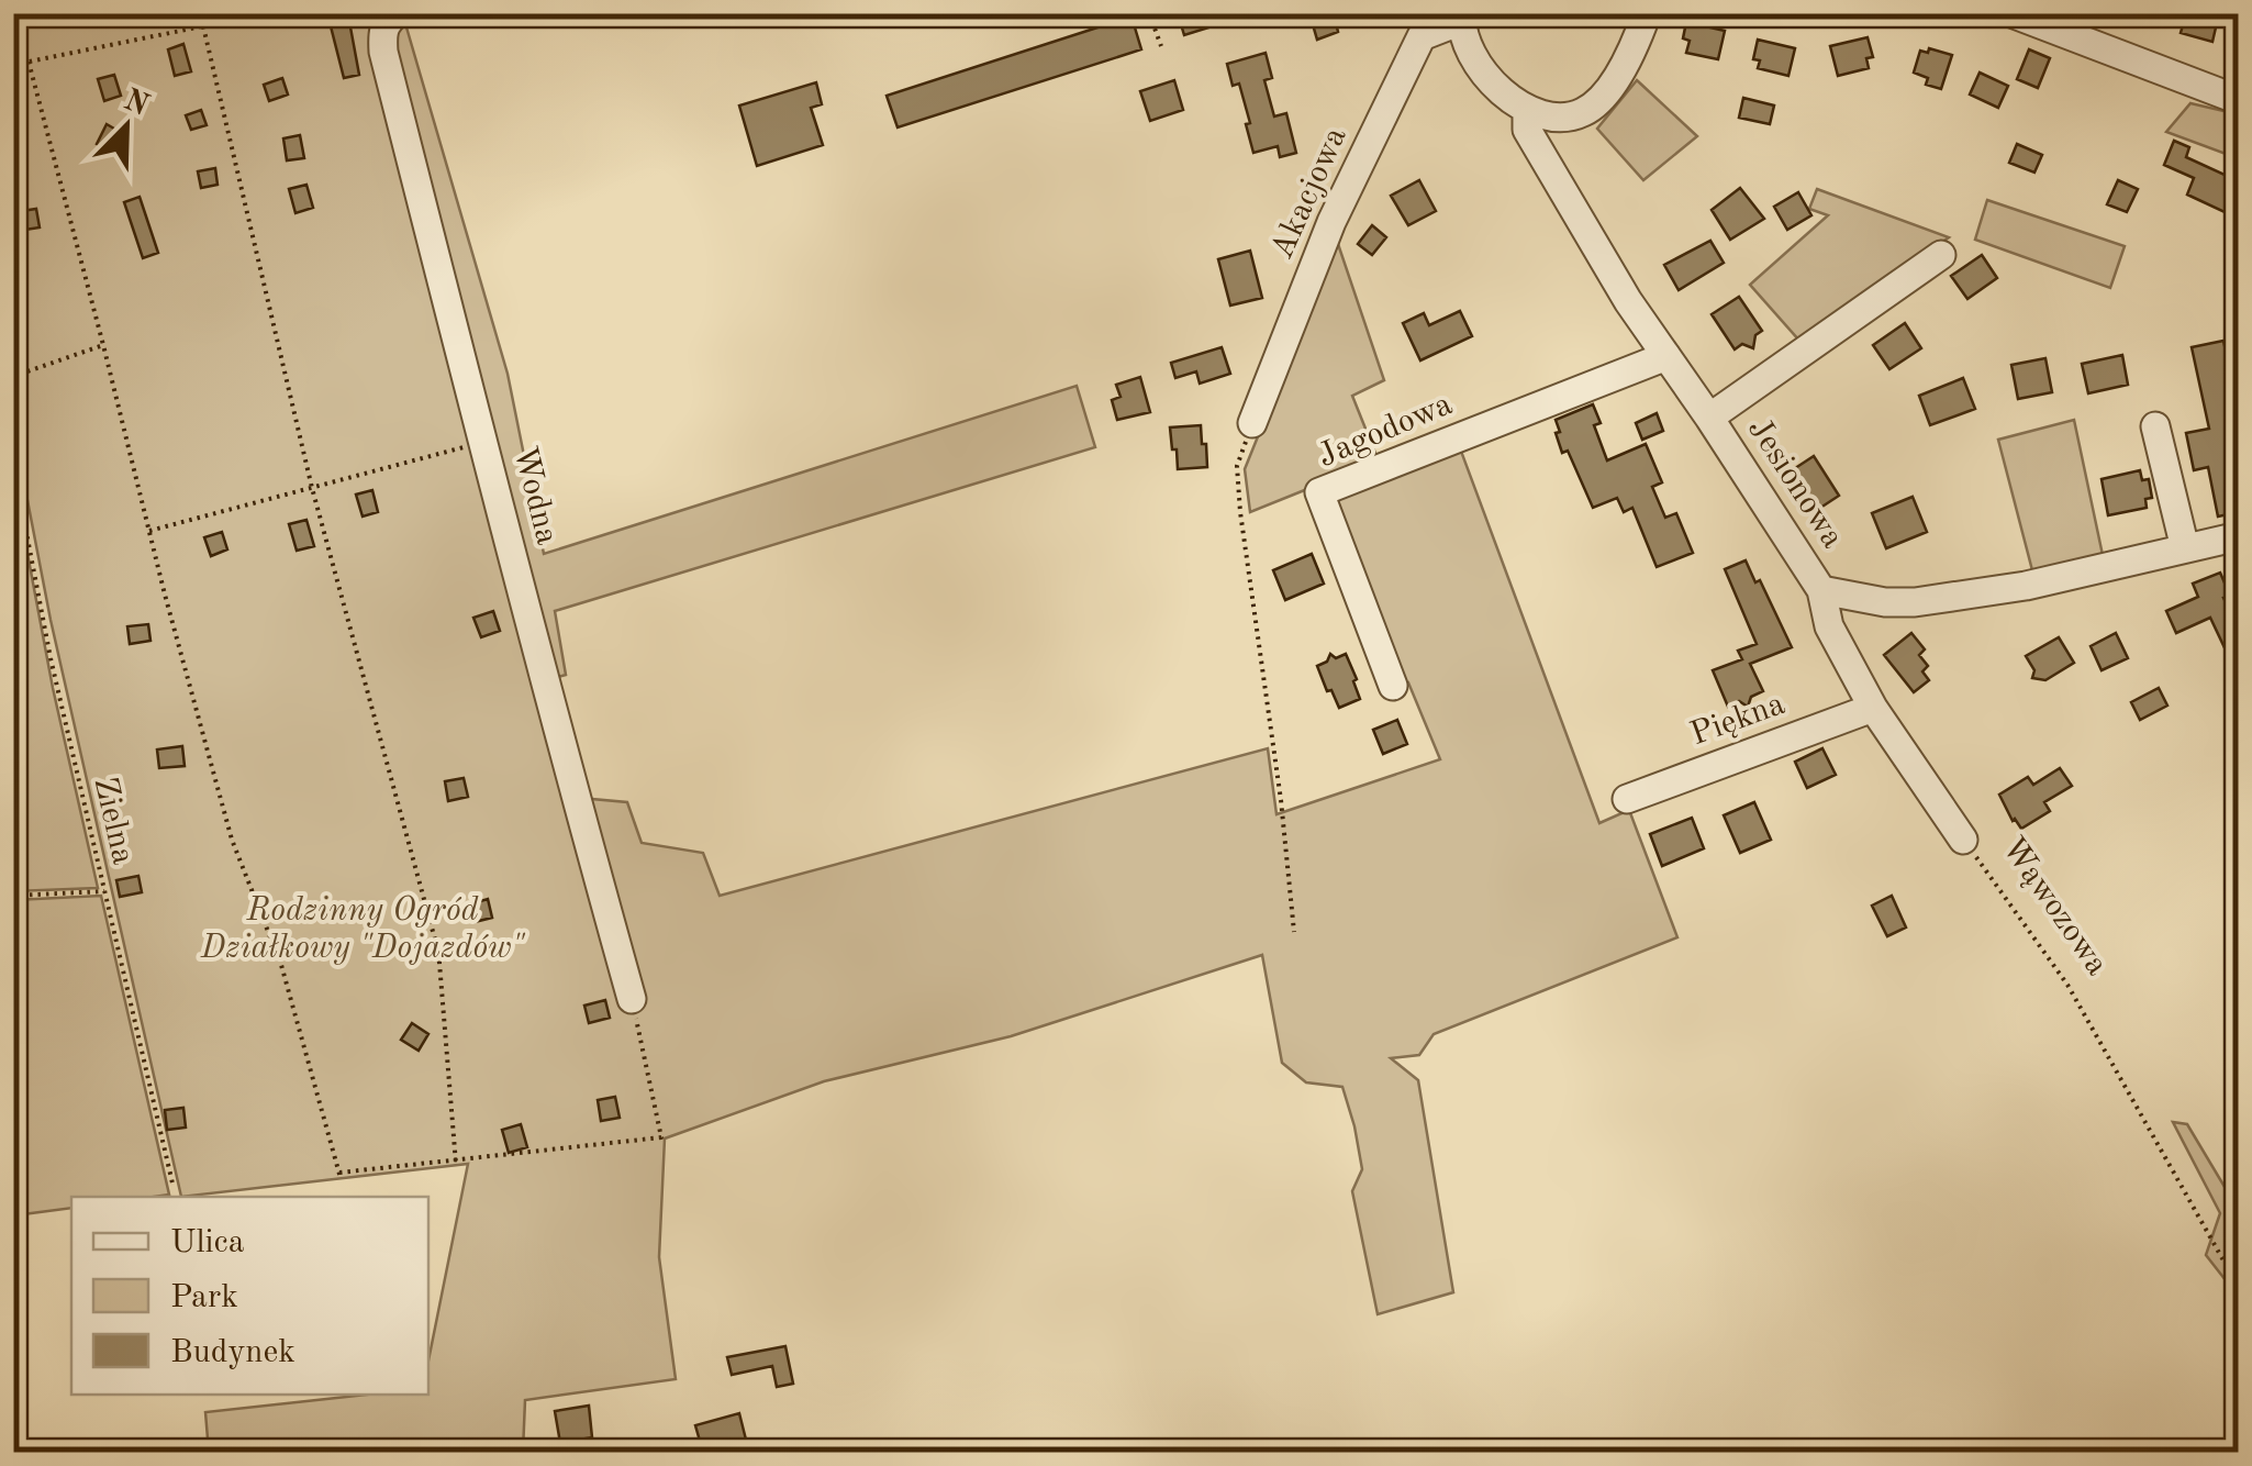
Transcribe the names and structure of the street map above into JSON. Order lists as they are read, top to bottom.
{
  "streets": {
    "street": [
      "Akacjowa",
      "Jagodowa",
      "Jesionowa",
      "Wodna",
      "Piękna",
      "Wąwozowa"
    ],
    "path": ["Zielna"]
  },
  "crossings": [
    ["Jagodowa", "Jesionowa"],
    ["Jesionowa", "Wąwozowa"],
    ["Piękna", "Wąwozowa"]
  ],
  "parks": ["Rodzinny Ogród Działkowy \"Dojazdów\""],
  "legend": ["Ulica", "Park", "Budynek"],
  "north": "top right"
}
